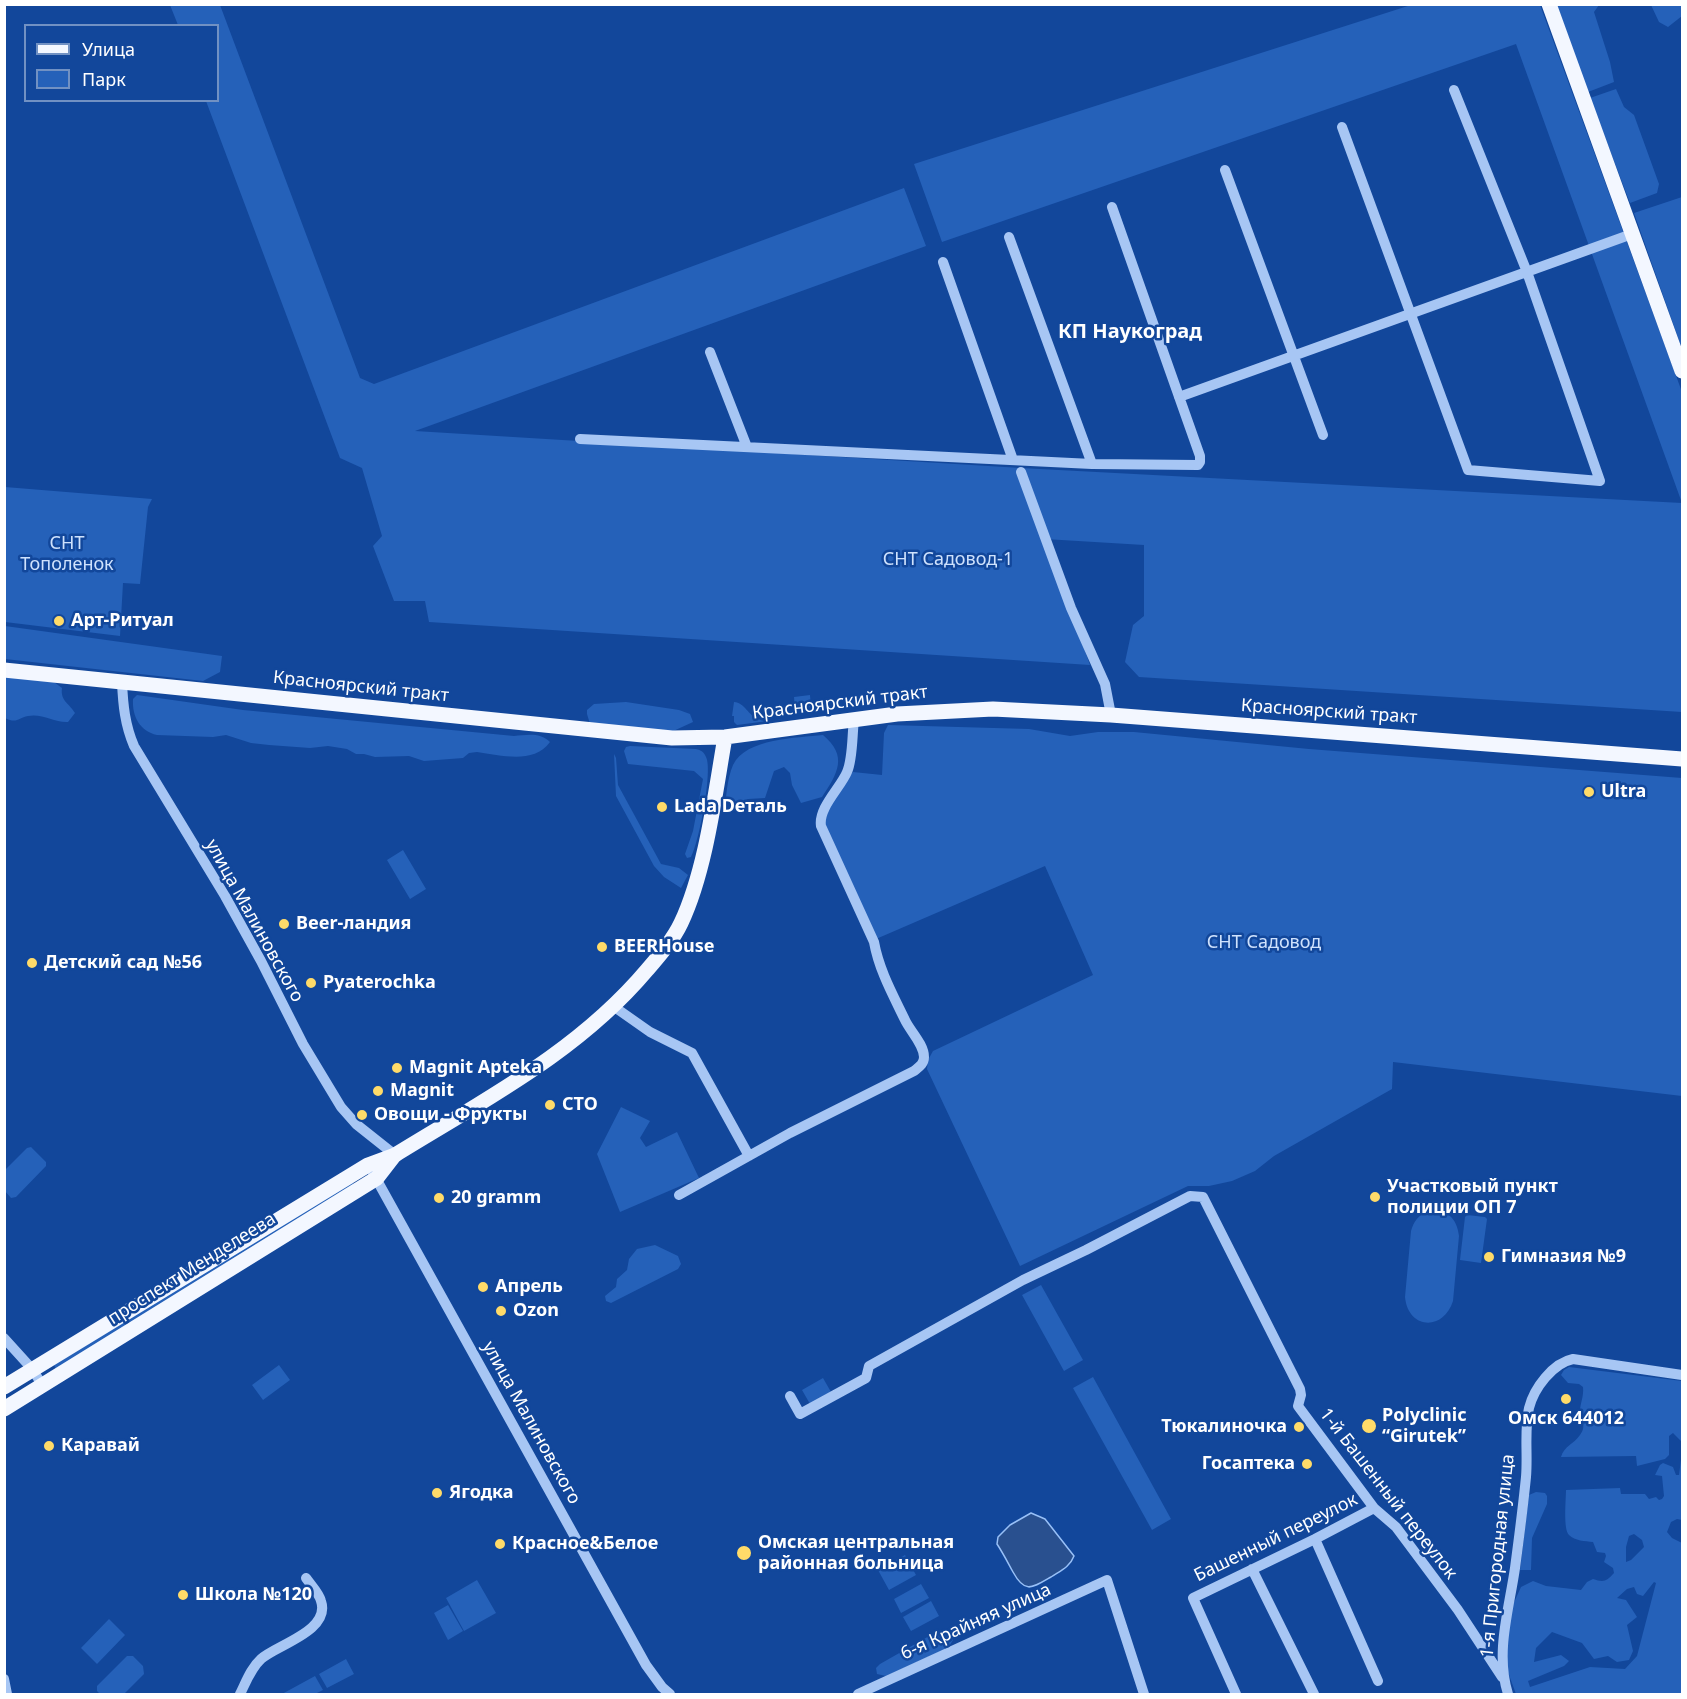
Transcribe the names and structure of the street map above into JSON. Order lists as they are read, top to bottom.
{
  "streets": {
    "main road": ["Красноярский тракт", "проспект Менделеева"],
    "street": [
      "улица Малиновского",
      "1-й Башенный переулок",
      "Башенный переулок",
      "1-я Пригородная улица",
      "6-я Крайняя улица"
    ]
  },
  "crossings": [
    ["Красноярский тракт", "улица Малиновского"],
    ["Красноярский тракт", "проспект Менделеева"],
    ["улица Малиновского", "проспект Менделеева"],
    ["1-й Башенный переулок", "Башенный переулок"],
    ["1-й Башенный переулок", "1-я Пригородная улица"]
  ],
  "districts": ["КП Наукоград"],
  "parks": ["СНТ Тополенок", "СНТ Садовод-1", "СНТ Садовод"],
  "places": [
    "Арт-Ритуал",
    "Ultra",
    "Lada Dеталь",
    "Beer-ландия",
    "BEERHouse",
    "Детский сад №56",
    "Pyaterochka",
    "Magnit Apteka",
    "Magnit",
    "СТО",
    "Овощи - Фрукты",
    "Участковый пункт полиции ОП 7",
    "20 gramm",
    "Гимназия №9",
    "Апрель",
    "Ozon",
    "Омск 644012",
    "Polyclinic “Girutek”",
    "Тюкалиночка",
    "Каравай",
    "Госаптека",
    "Ягодка",
    "Красное&Белое",
    "Омская центральная районная больница",
    "Школа №120"
  ],
  "legend": ["Улица", "Парк"]
}
